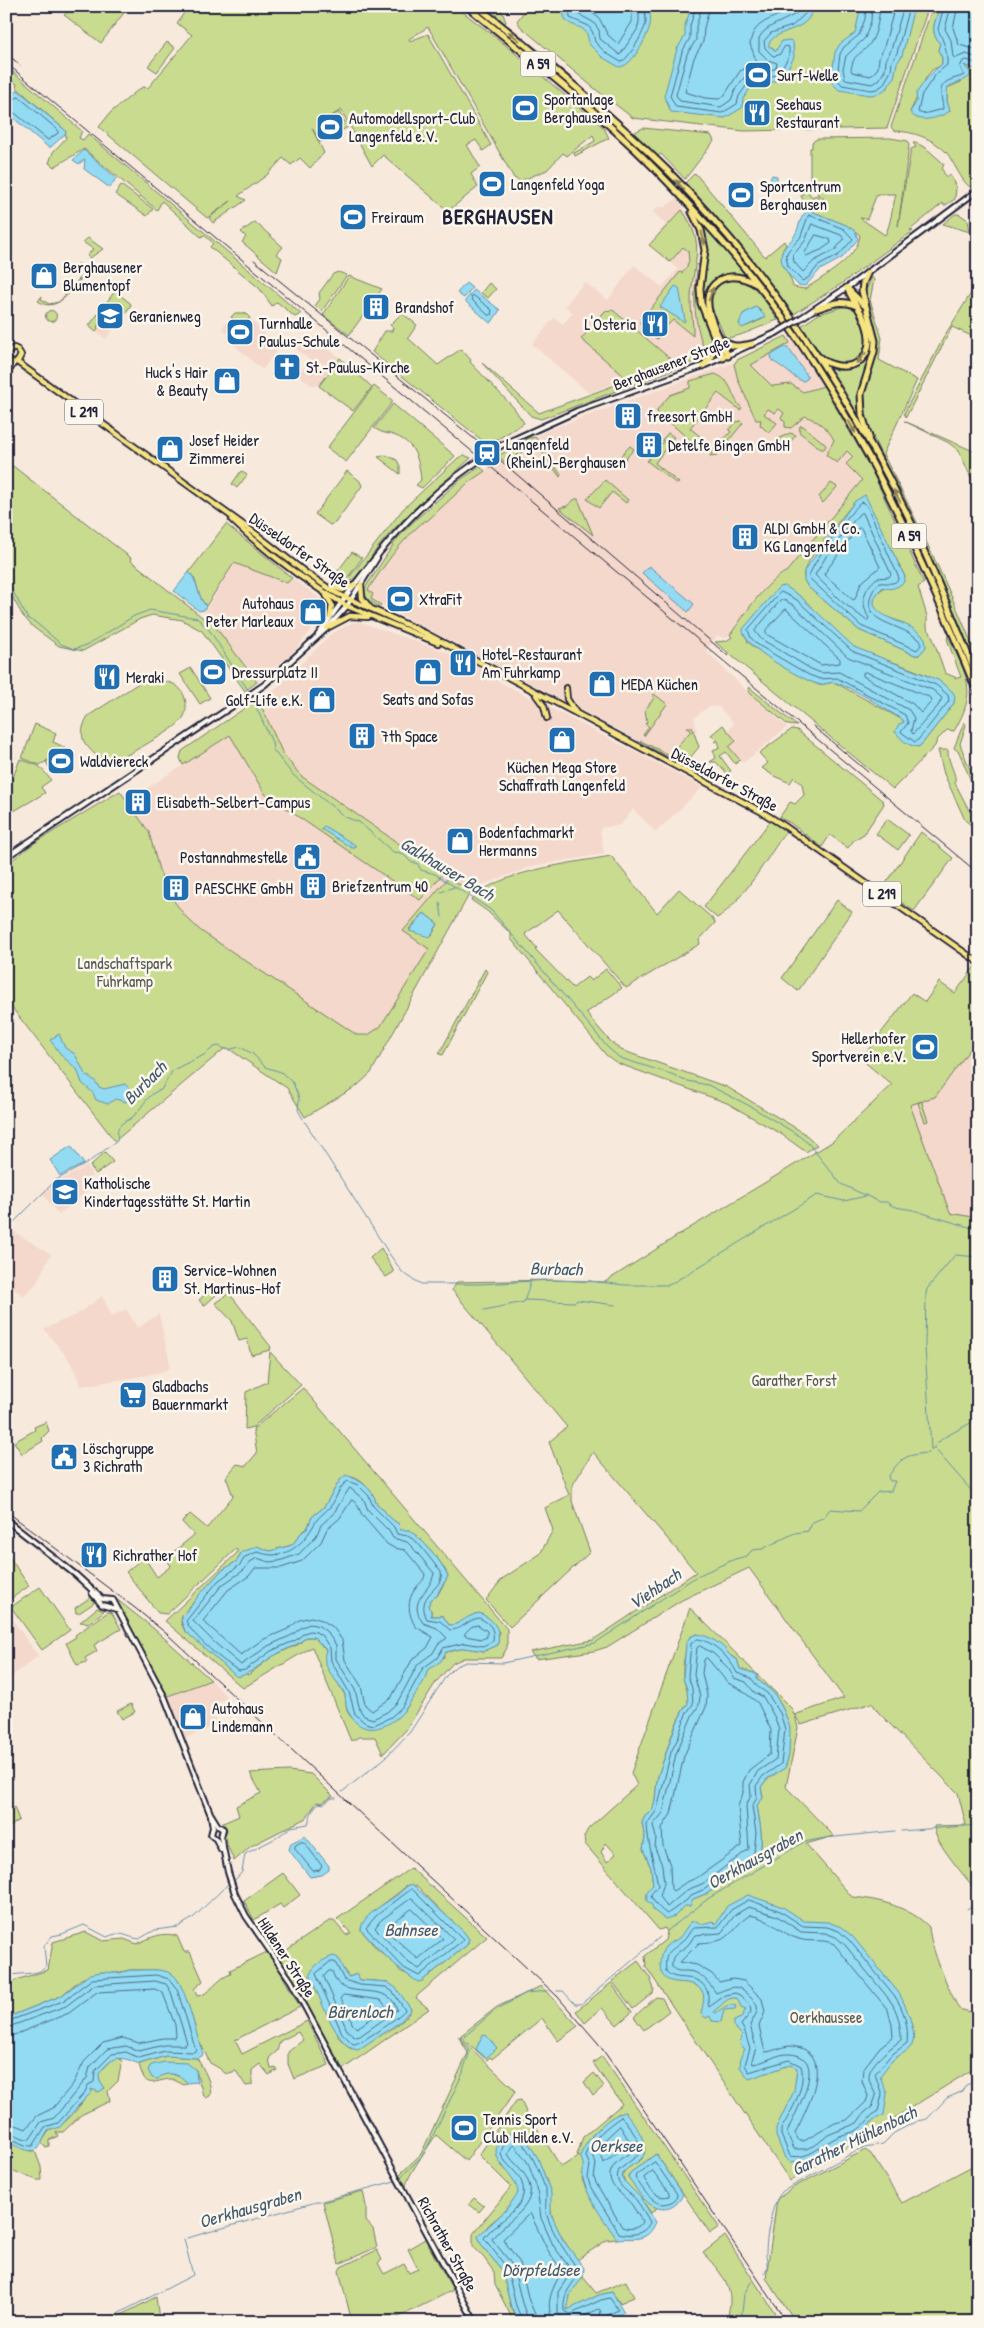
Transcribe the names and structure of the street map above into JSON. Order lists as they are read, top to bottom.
{
  "streets": {
    "highway": ["A 59"],
    "main road": [
      "Berghausener Straße",
      "L 219",
      "Düsseldorfer Straße",
      "Hildener Straße",
      "Richrather Straße"
    ]
  },
  "crossings": [
    ["Berghausener Straße", "L 219"],
    ["Berghausener Straße", "Düsseldorfer Straße"],
    ["L 219", "Düsseldorfer Straße"],
    ["Hildener Straße", "Richrather Straße"]
  ],
  "districts": ["BERGHAUSEN"],
  "water": [
    "Galkhauser Bach",
    "Burbach",
    "Viehbach",
    "Oerkhausgraben",
    "Bahnsee",
    "Bärenloch",
    "Garather Mühlenbach",
    "Oerksee",
    "Dörpfeldsee"
  ],
  "parks": ["Landschaftspark Fuhrkamp", "Garather Forst", "Oerkhaussee"],
  "places": {
    "sports": [
      "Surf-Welle",
      "Sportanlage Berghausen",
      "Automodellsport-Club Langenfeld e.V.",
      "Langenfeld Yoga",
      "Sportcentrum Berghausen",
      "Freiraum",
      "Turnhalle Paulus-Schule",
      "XtraFit",
      "Dressurplatz II",
      "Waldviereck",
      "Hellerhofer Sportverein e.V.",
      "Tennis Sport Club Hilden e.V."
    ],
    "restaurant": [
      "Seehaus Restaurant",
      "L'Osteria",
      "Hotel-Restaurant Am Fuhrkamp",
      "Meraki",
      "Richrather Hof"
    ],
    "shop": [
      "Berghausener Blumentopf",
      "Huck's Hair & Beauty",
      "Josef Heider Zimmerei",
      "Autohaus Peter Marleaux",
      "Seats and Sofas",
      "MEDA Küchen",
      "Golf-Life e.K.",
      "Küchen Mega Store Schaffrath Langenfeld",
      "Bodenfachmarkt Hermanns",
      "Autohaus Lindemann"
    ],
    "building": [
      "Brandshof",
      "freesort GmbH",
      "Detelfe Bingen GmbH",
      "ALDI GmbH & Co. KG Langenfeld",
      "7th Space",
      "Elisabeth-Selbert-Campus",
      "Briefzentrum 40",
      "PAESCHKE GmbH",
      "Service-Wohnen St. Martinus-Hof"
    ],
    "school or university": ["Geranienweg", "Katholische Kindertagesstätte St. Martin"],
    "church": ["St.-Paulus-Kirche"],
    "station": ["Langenfeld (Rheinl)-Berghausen"],
    "public building": ["Postannahmestelle", "Löschgruppe 3 Richrath"],
    "supermarket": ["Gladbachs Bauernmarkt"]
  }
}
